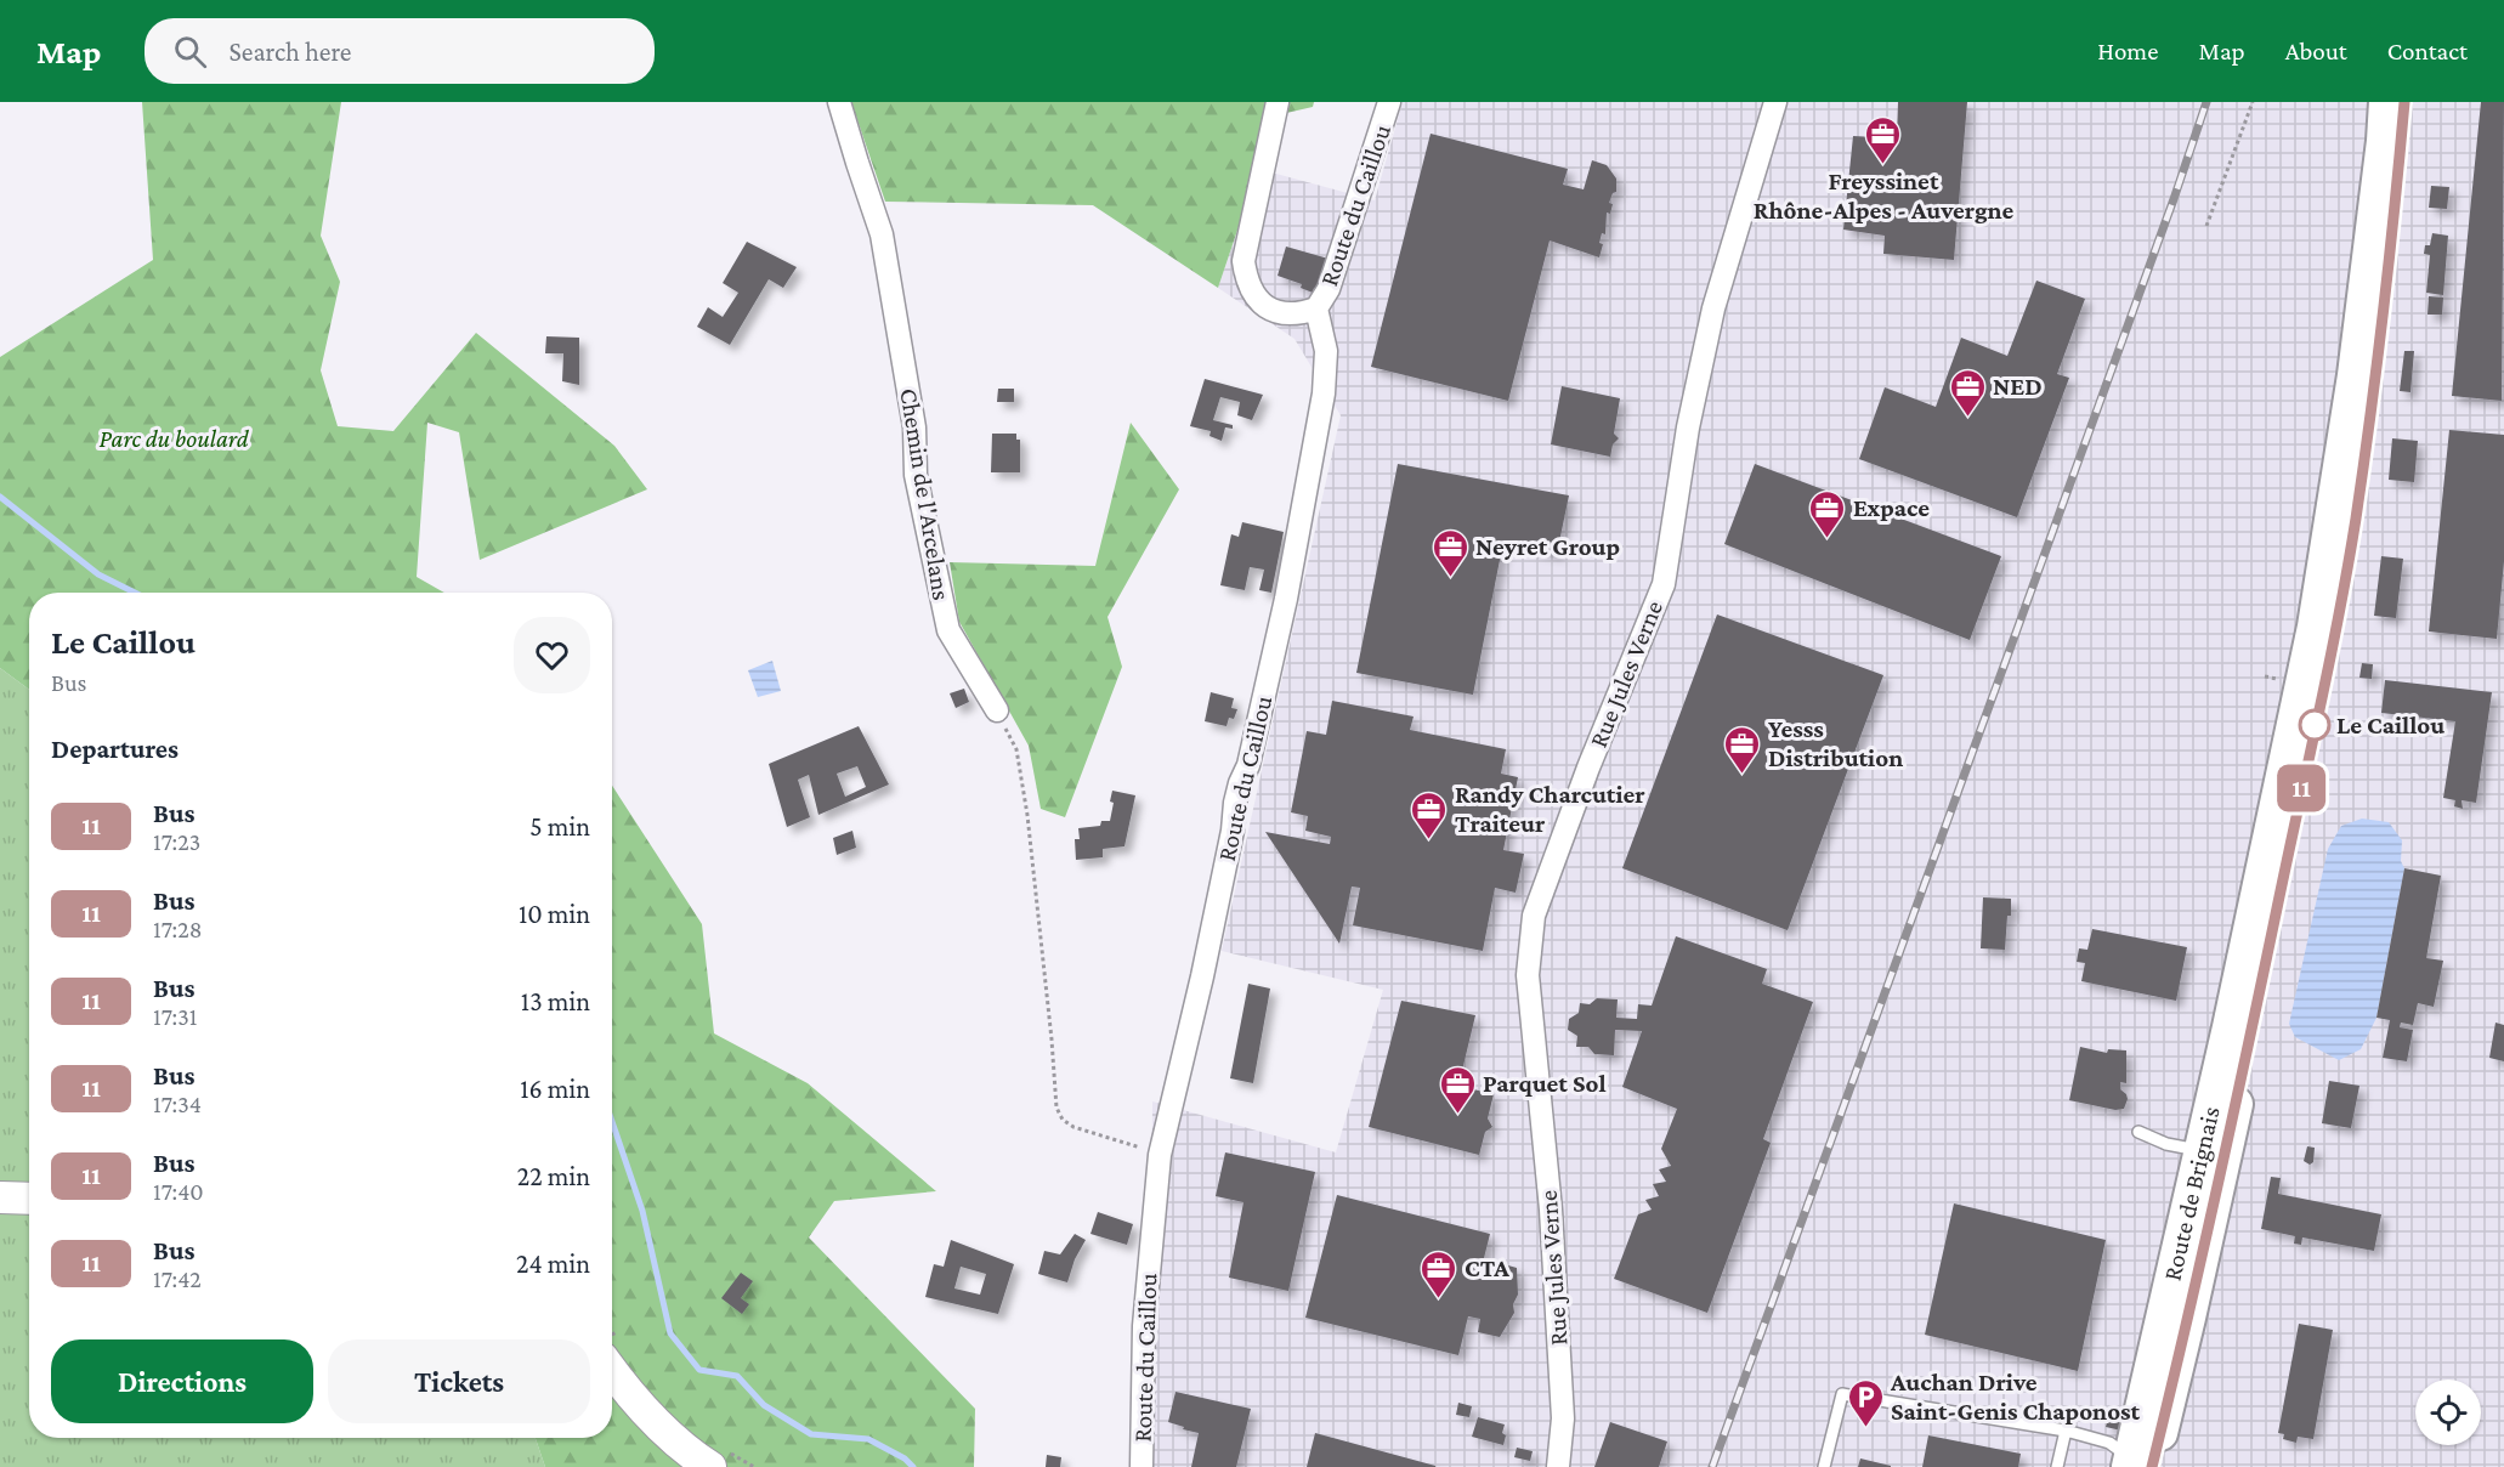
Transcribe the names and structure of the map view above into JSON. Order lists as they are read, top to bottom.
{
  "streets": {
    "main road": ["Route de Brignais"],
    "street": ["Route du Caillou", "Chemin de l'Arcelans", "Rue Jules Verne"]
  },
  "parks": ["Parc du boulard"],
  "places": {
    "office": [
      "Freyssinet Rhône-Alpes - Auvergne",
      "NED",
      "Expace",
      "Neyret Group",
      "Yesss Distribution",
      "Randy Charcutier Traiteur",
      "Parquet Sol",
      "CTA"
    ],
    "other": ["Le Caillou"],
    "parking": ["Auchan Drive Saint-Genis Chaponost"]
  },
  "lines": ["bus line 11"],
  "page": {
    "header": "Map",
    "search": "Search here",
    "nav": [
      "Home",
      "Map",
      "About",
      "Contact"
    ],
    "on_map": "11",
    "heading": [
      ["Le Caillou", "Bus"],
      "Departures"
    ],
    "list": [
      {
        "mark": "11",
        "name": "Bus",
        "note": "17:23",
        "value": "5 min"
      },
      {
        "mark": "11",
        "name": "Bus",
        "note": "17:28",
        "value": "10 min"
      },
      {
        "mark": "11",
        "name": "Bus",
        "note": "17:31",
        "value": "13 min"
      },
      {
        "mark": "11",
        "name": "Bus",
        "note": "17:34",
        "value": "16 min"
      },
      {
        "mark": "11",
        "name": "Bus",
        "note": "17:40",
        "value": "22 min"
      },
      {
        "mark": "11",
        "name": "Bus",
        "note": "17:42",
        "value": "24 min"
      }
    ],
    "buttons": ["Directions", "Tickets"]
  }
}
